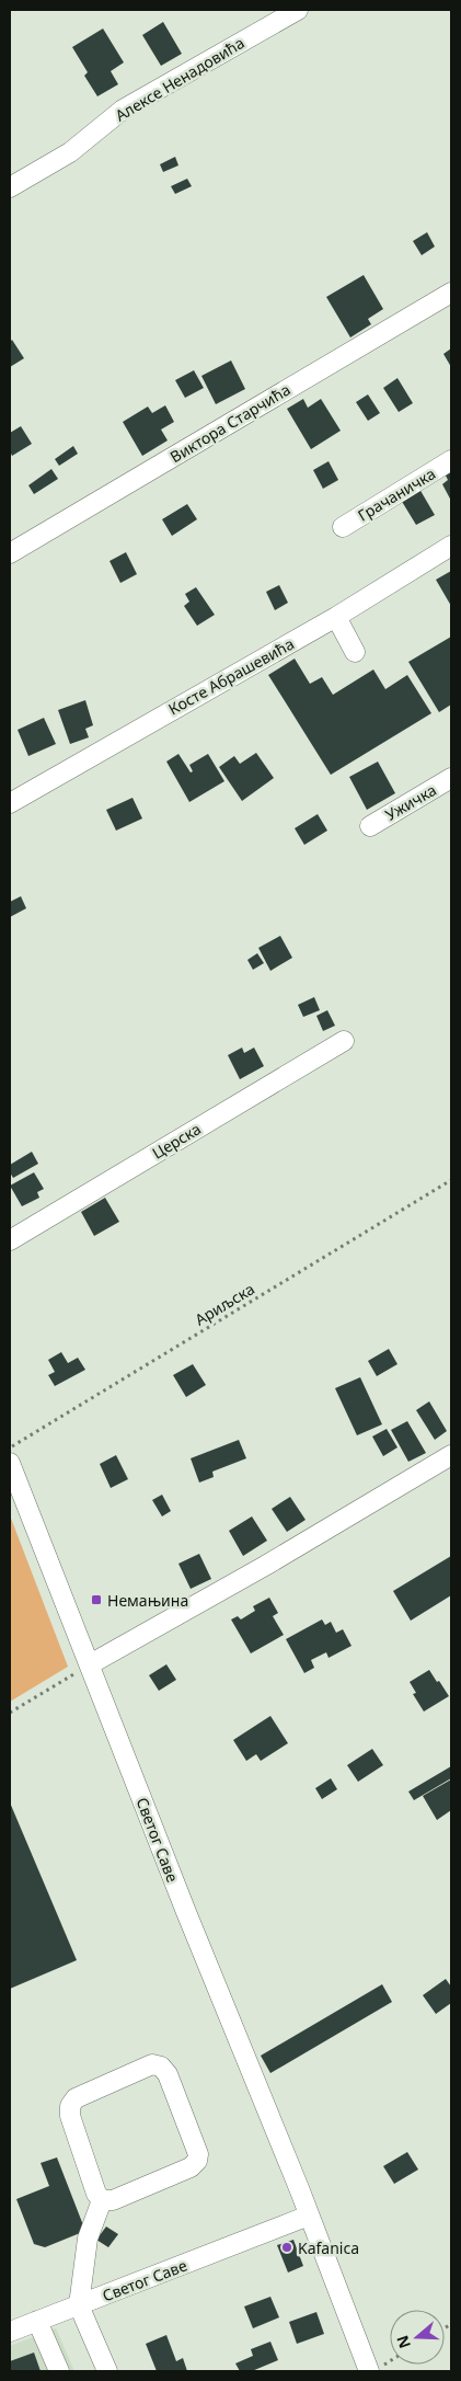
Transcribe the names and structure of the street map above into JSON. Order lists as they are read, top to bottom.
{
  "streets": {
    "street": [
      "Алексе Ненадовића",
      "Виктора Старчића",
      "Грачаничка",
      "Косте Абрашевића",
      "Ужичка",
      "Церска",
      "Светог Саве"
    ],
    "path": ["Ариљска"]
  },
  "places": {
    "transit": ["Немањина"],
    "other": ["Kafanica"]
  },
  "north": "left"
}
